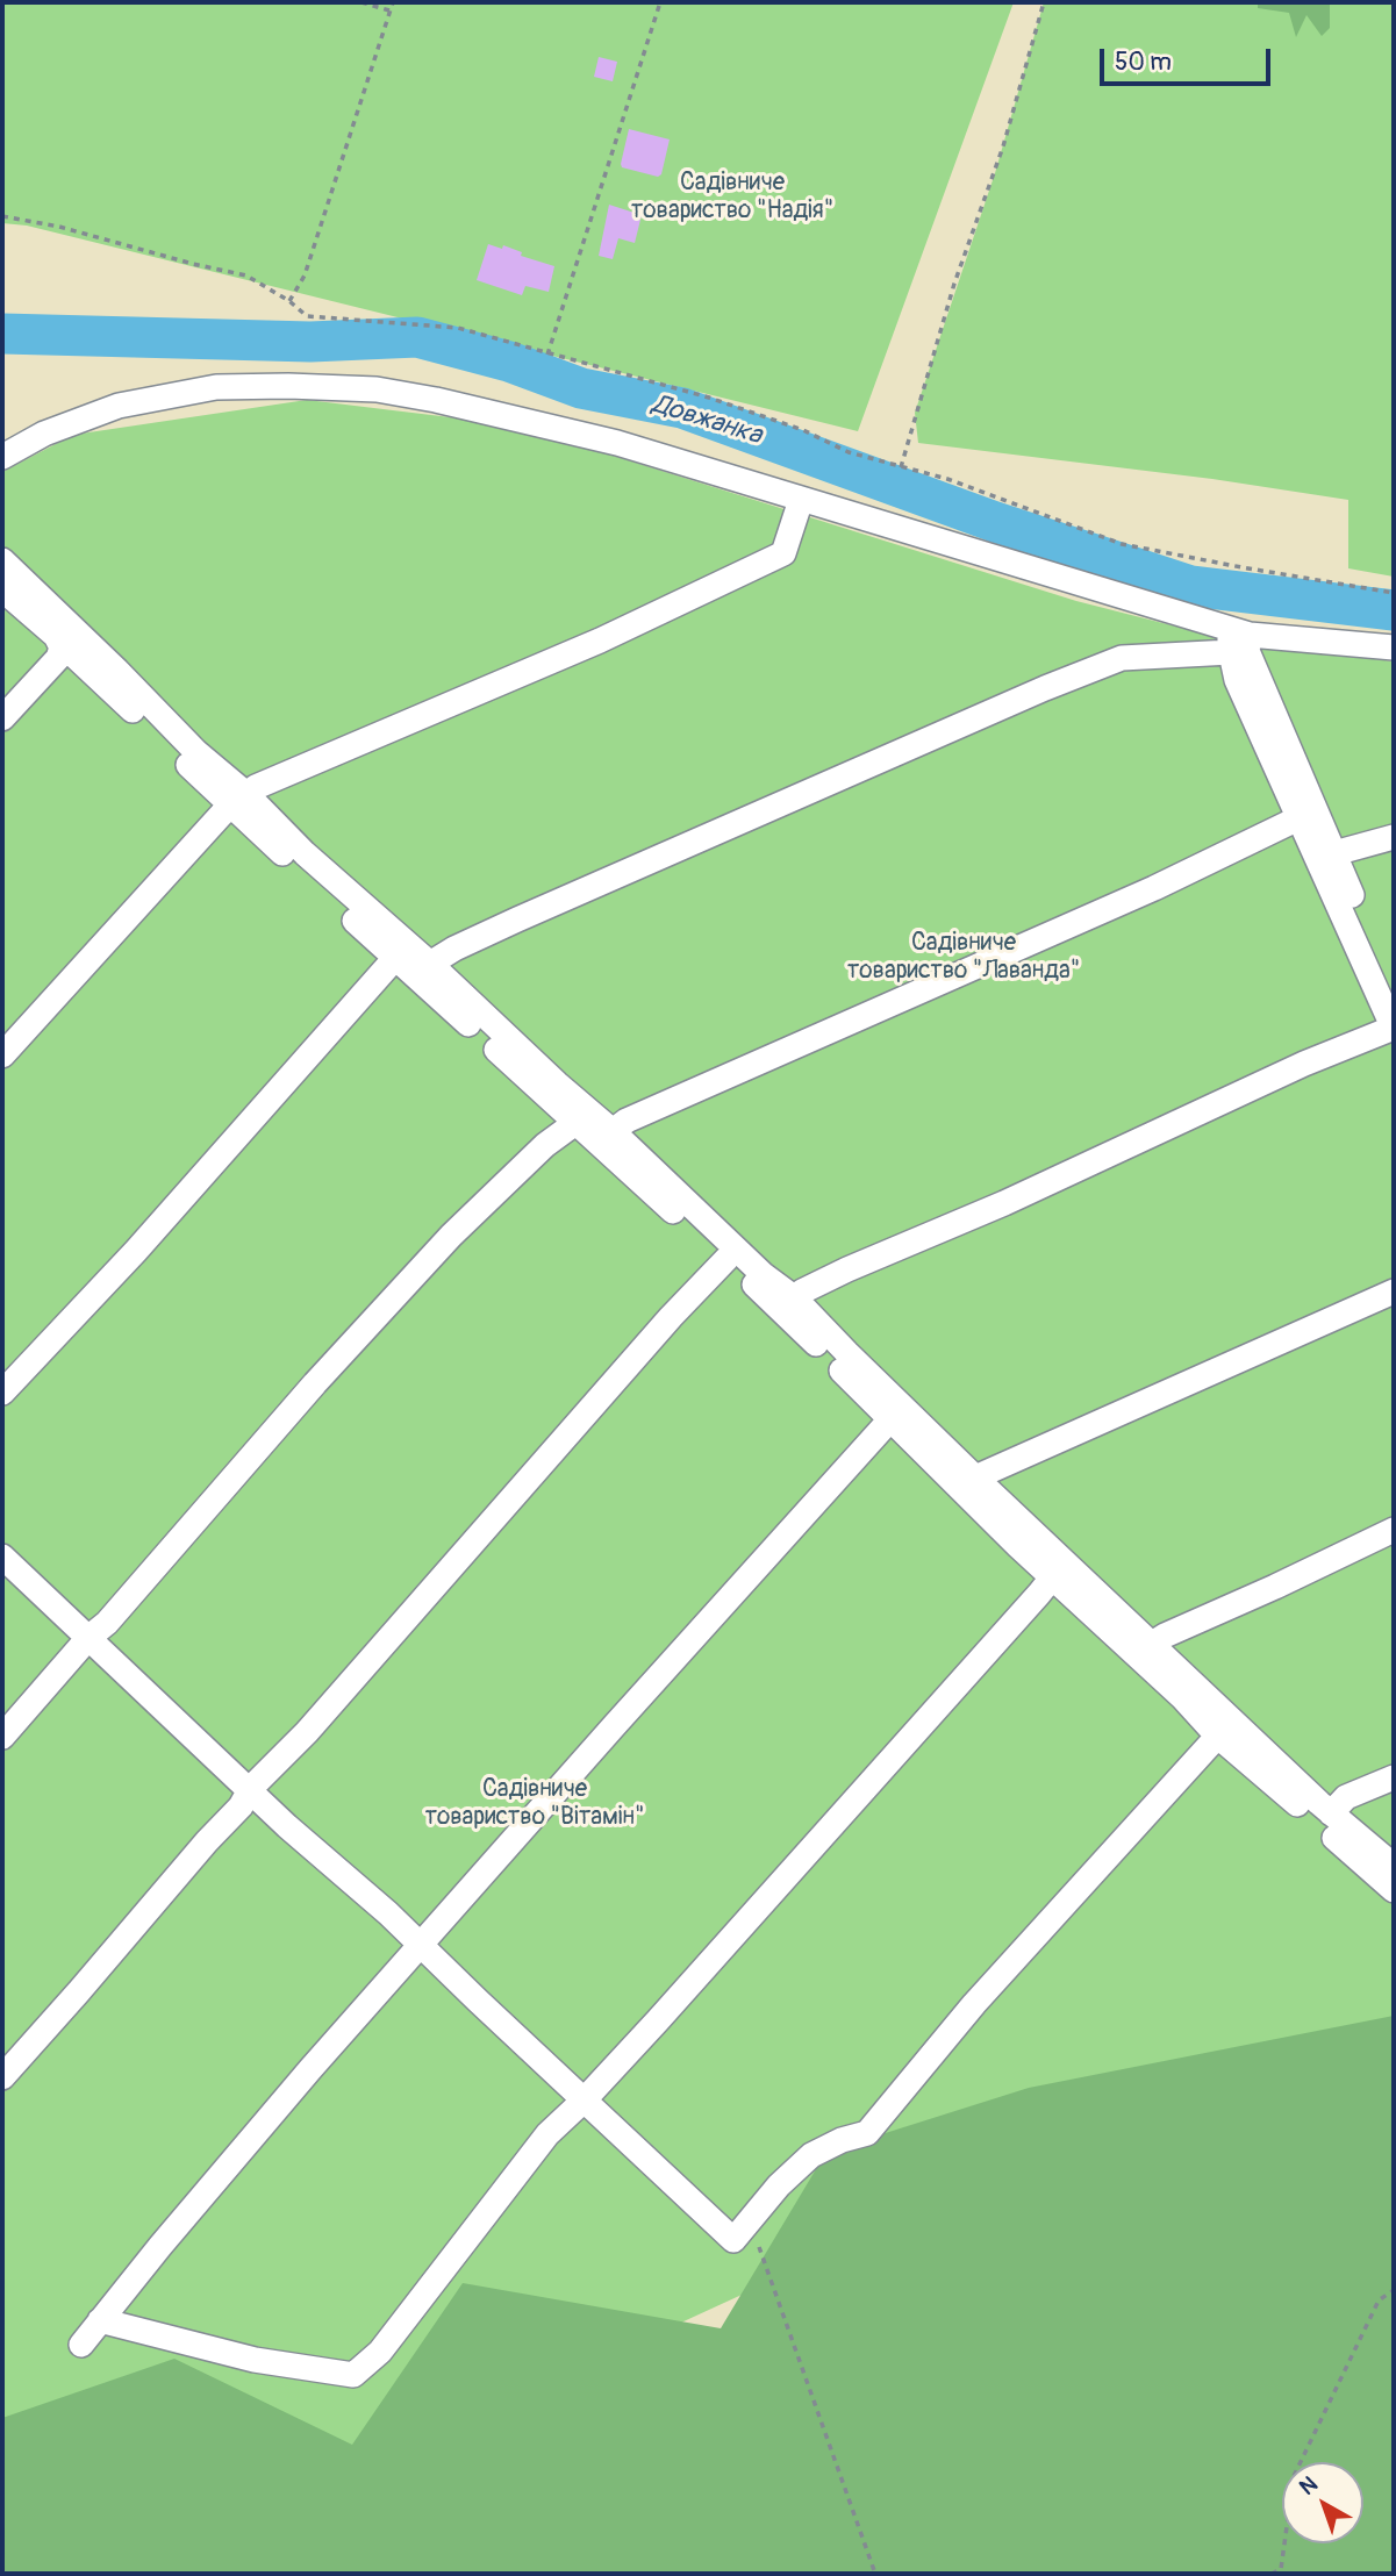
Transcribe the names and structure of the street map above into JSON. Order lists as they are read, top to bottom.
{
  "water": ["Довжанка"],
  "parks": ["Садівниче товариство \"Надія\"", "Садівниче товариство \"Лаванда\"", "Садівниче товариство \"Вітамін\""],
  "scale_bar": "50 m",
  "north": "top left"
}
